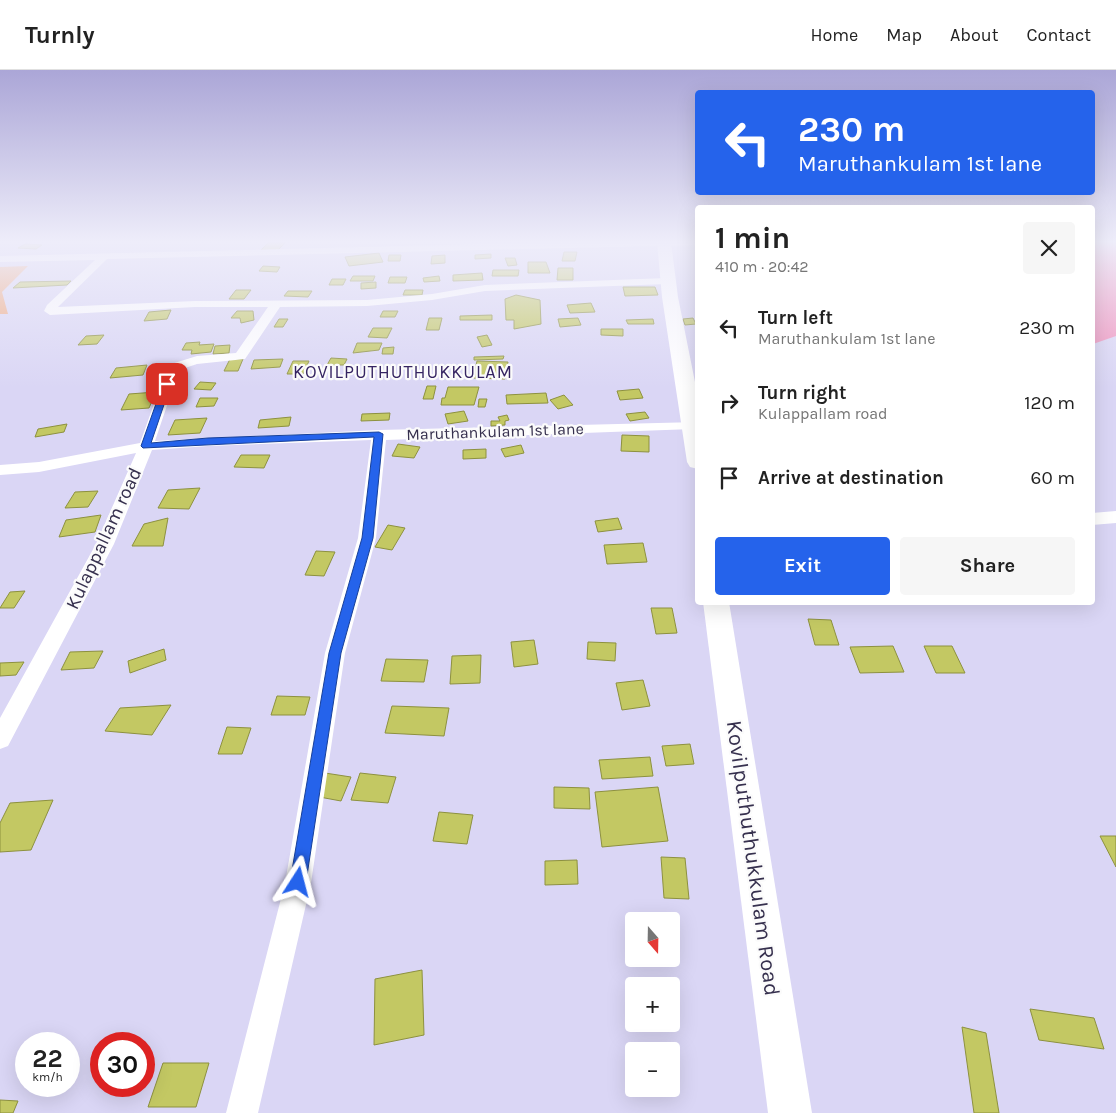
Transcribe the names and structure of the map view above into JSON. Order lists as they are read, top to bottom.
{
  "streets": {
    "street": ["Maruthankulam 1st lane", "Kulappallam road", "Kovilputhuthukkulam Road"]
  },
  "crossings": [
    ["Maruthankulam 1st lane", "Kulappallam road"]
  ],
  "districts": ["KOVILPUTHUTHUKKULAM"],
  "north": "bottom",
  "page": {
    "header": "Turnly",
    "nav": [
      "Home",
      "Map",
      "About",
      "Contact"
    ],
    "turn": ["230 m", "Maruthankulam 1st lane"],
    "heading": ["1 min", "410 m · 20:42"],
    "list": [
      {
        "name": "Turn left",
        "note": "Maruthankulam 1st lane",
        "value": "230 m"
      },
      {
        "name": "Turn right",
        "note": "Kulappallam road",
        "value": "120 m"
      },
      {
        "name": "Arrive at destination",
        "value": "60 m"
      }
    ],
    "buttons": ["Exit", "Share"],
    "map_buttons": ["+", "−"],
    "speed": "22 km/h",
    "limit": "30"
  }
}
